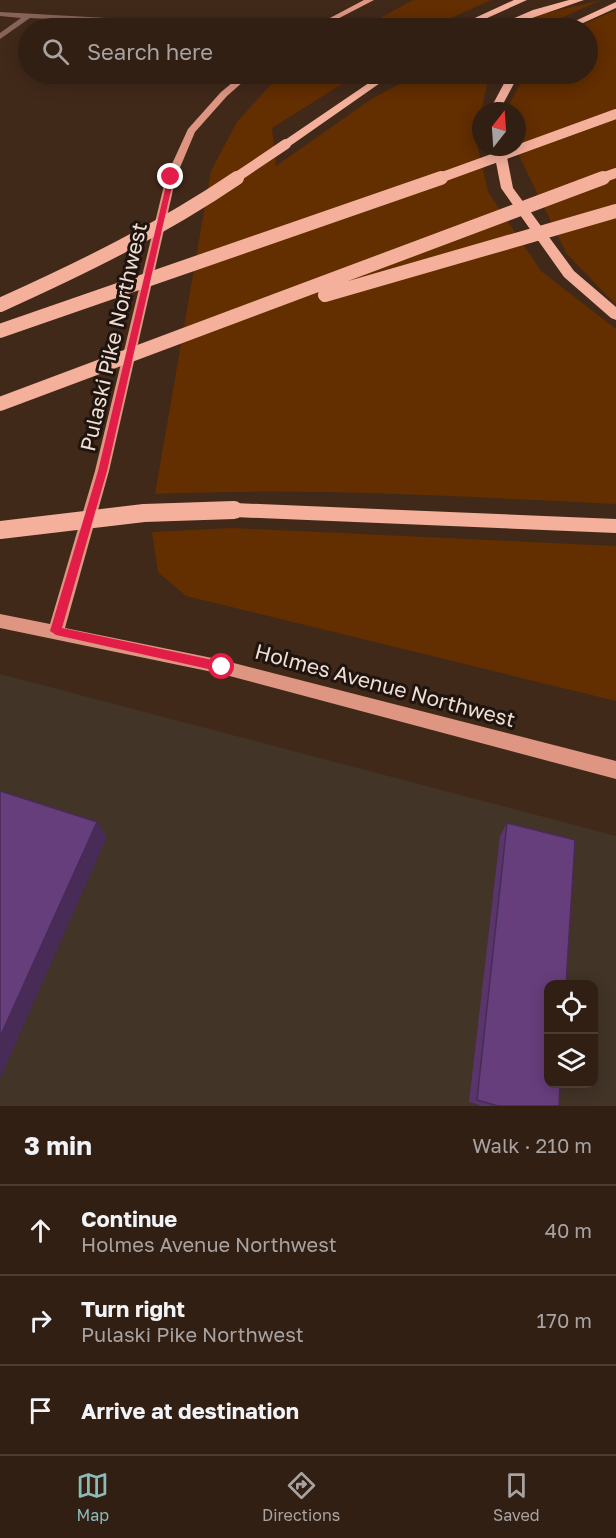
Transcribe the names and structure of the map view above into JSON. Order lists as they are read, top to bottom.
{
  "streets": {
    "main road": ["Pulaski Pike Northwest", "Holmes Avenue Northwest"]
  },
  "crossings": [
    ["Pulaski Pike Northwest", "Holmes Avenue Northwest"]
  ],
  "north": "top",
  "page": {
    "search": "Search here",
    "heading": ["3 min", "Walk · 210 m"],
    "list": [
      ["Continue", "Holmes Avenue Northwest", "40 m"],
      ["Turn right", "Pulaski Pike Northwest", "170 m"],
      "Arrive at destination"
    ],
    "nav": ["Map", "Directions", "Saved"]
  }
}
